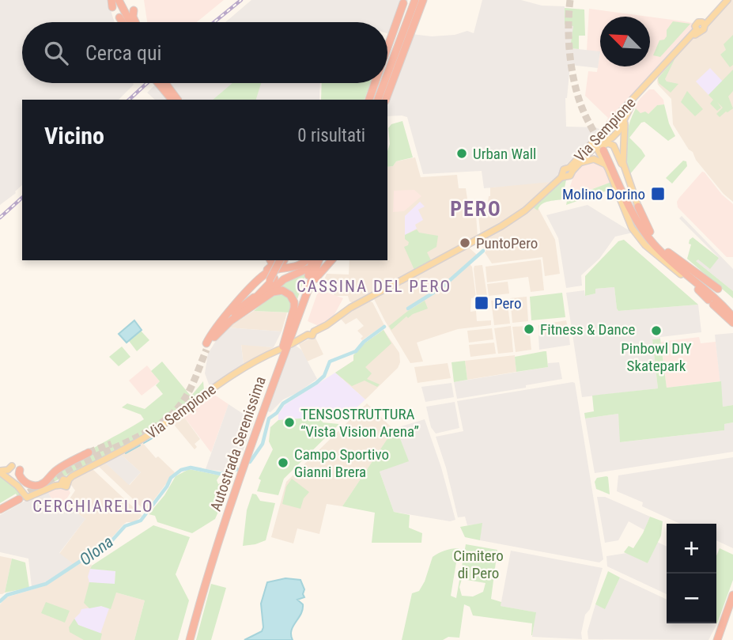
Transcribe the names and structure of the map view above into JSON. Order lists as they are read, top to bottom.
{
  "streets": {
    "highway": ["Autostrada Serenissima"],
    "main road": ["Via Sempione"]
  },
  "crossings": [
    ["Via Sempione", "Autostrada Serenissima"]
  ],
  "districts": ["PERO", "CASSINA DEL PERO", "CERCHIARELLO"],
  "water": ["Olona"],
  "parks": ["Cimitero di Pero"],
  "places": {
    "other": [
      "Urban Wall",
      "PuntoPero",
      "Fitness & Dance",
      "Pinbowl DIY Skatepark",
      "TENSOSTRUTTURA “Vista Vision Arena”",
      "Campo Sportivo Gianni Brera"
    ],
    "transit": ["Molino Dorino", "Pero"]
  },
  "north": "top left",
  "page": {
    "search": "Cerca qui",
    "heading": ["Vicino", "0 risultati"],
    "map_buttons": ["+", "−"]
  }
}
